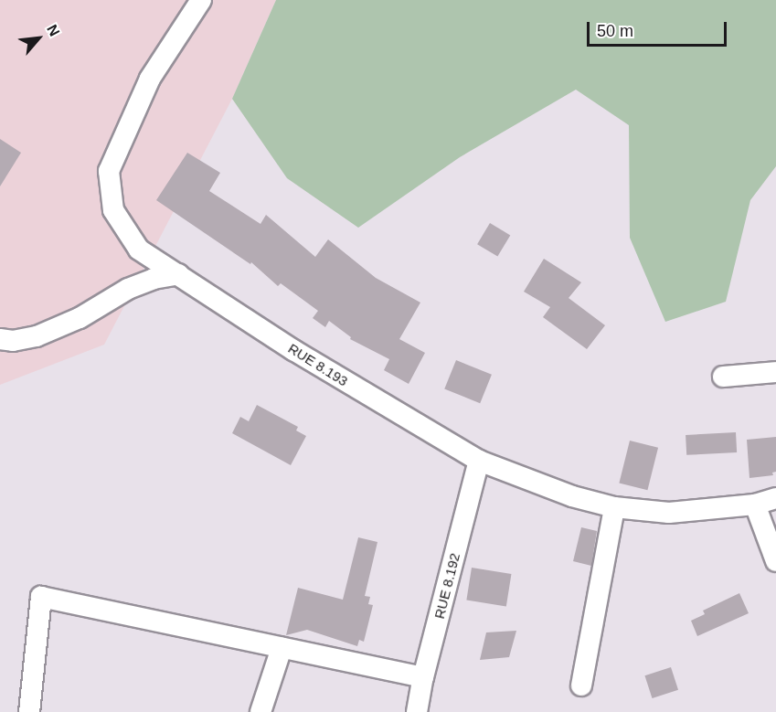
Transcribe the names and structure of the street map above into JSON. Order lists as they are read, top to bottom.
{
  "streets": {
    "street": ["RUE 8.193", "RUE 8.192"]
  },
  "crossings": [
    ["RUE 8.193", "RUE 8.192"]
  ],
  "scale_bar": "50 m",
  "north": "top right"
}
